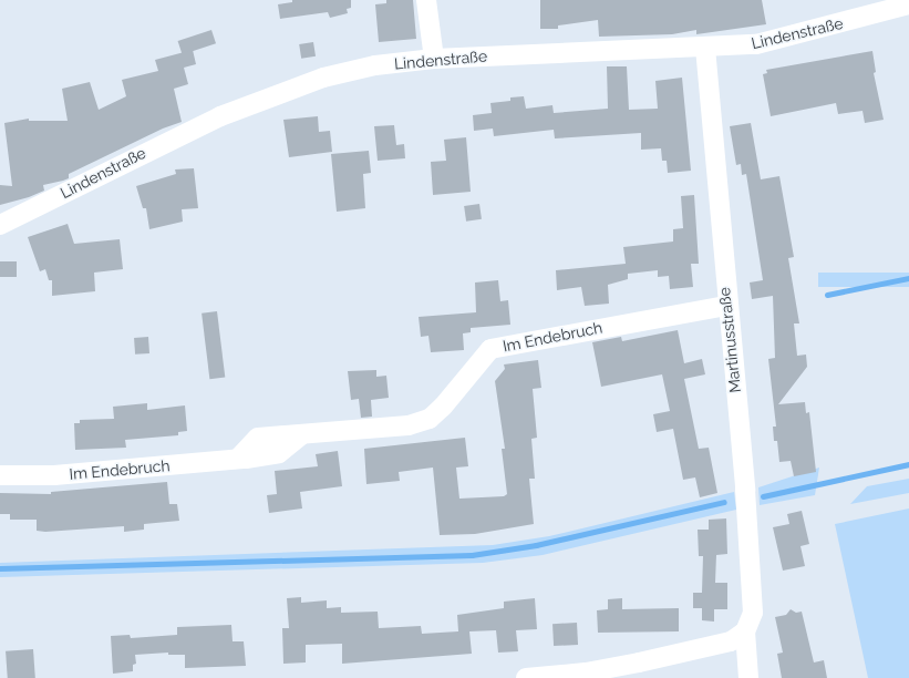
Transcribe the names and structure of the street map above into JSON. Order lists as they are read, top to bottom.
{
  "streets": {
    "street": ["Lindenstraße", "Im Endebruch", "Martinusstraße"]
  },
  "crossings": [
    ["Lindenstraße", "Martinusstraße"],
    ["Im Endebruch", "Martinusstraße"]
  ]
}
